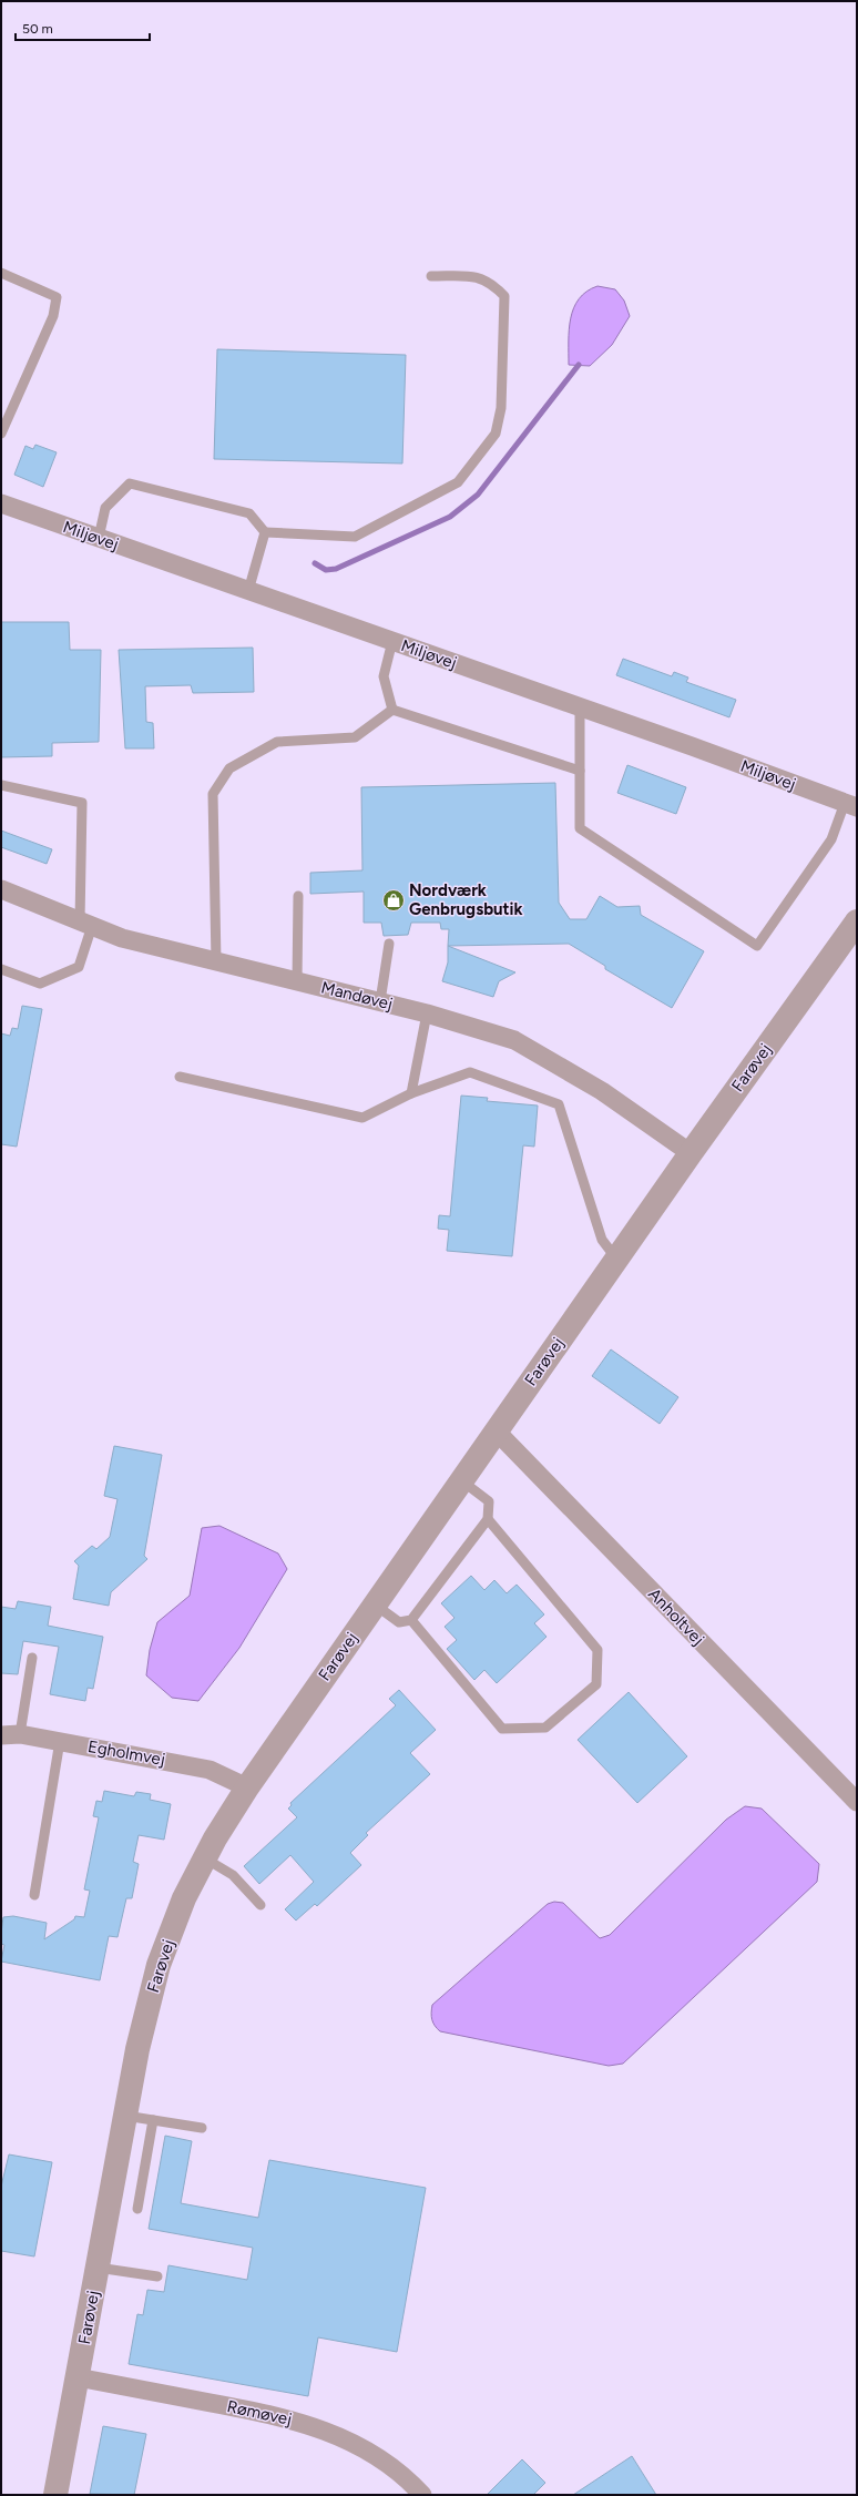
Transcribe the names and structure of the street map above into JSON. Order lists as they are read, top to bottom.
{
  "streets": {
    "street": [
      "Miljøvej",
      "Mandøvej",
      "Farøvej",
      "Anholtvej",
      "Egholmvej",
      "Rømøvej"
    ]
  },
  "crossings": [
    ["Mandøvej", "Farøvej"],
    ["Farøvej", "Anholtvej"],
    ["Farøvej", "Egholmvej"],
    ["Farøvej", "Rømøvej"]
  ],
  "places": {
    "shop": ["Nordværk Genbrugsbutik"]
  },
  "scale_bar": "50 m"
}
